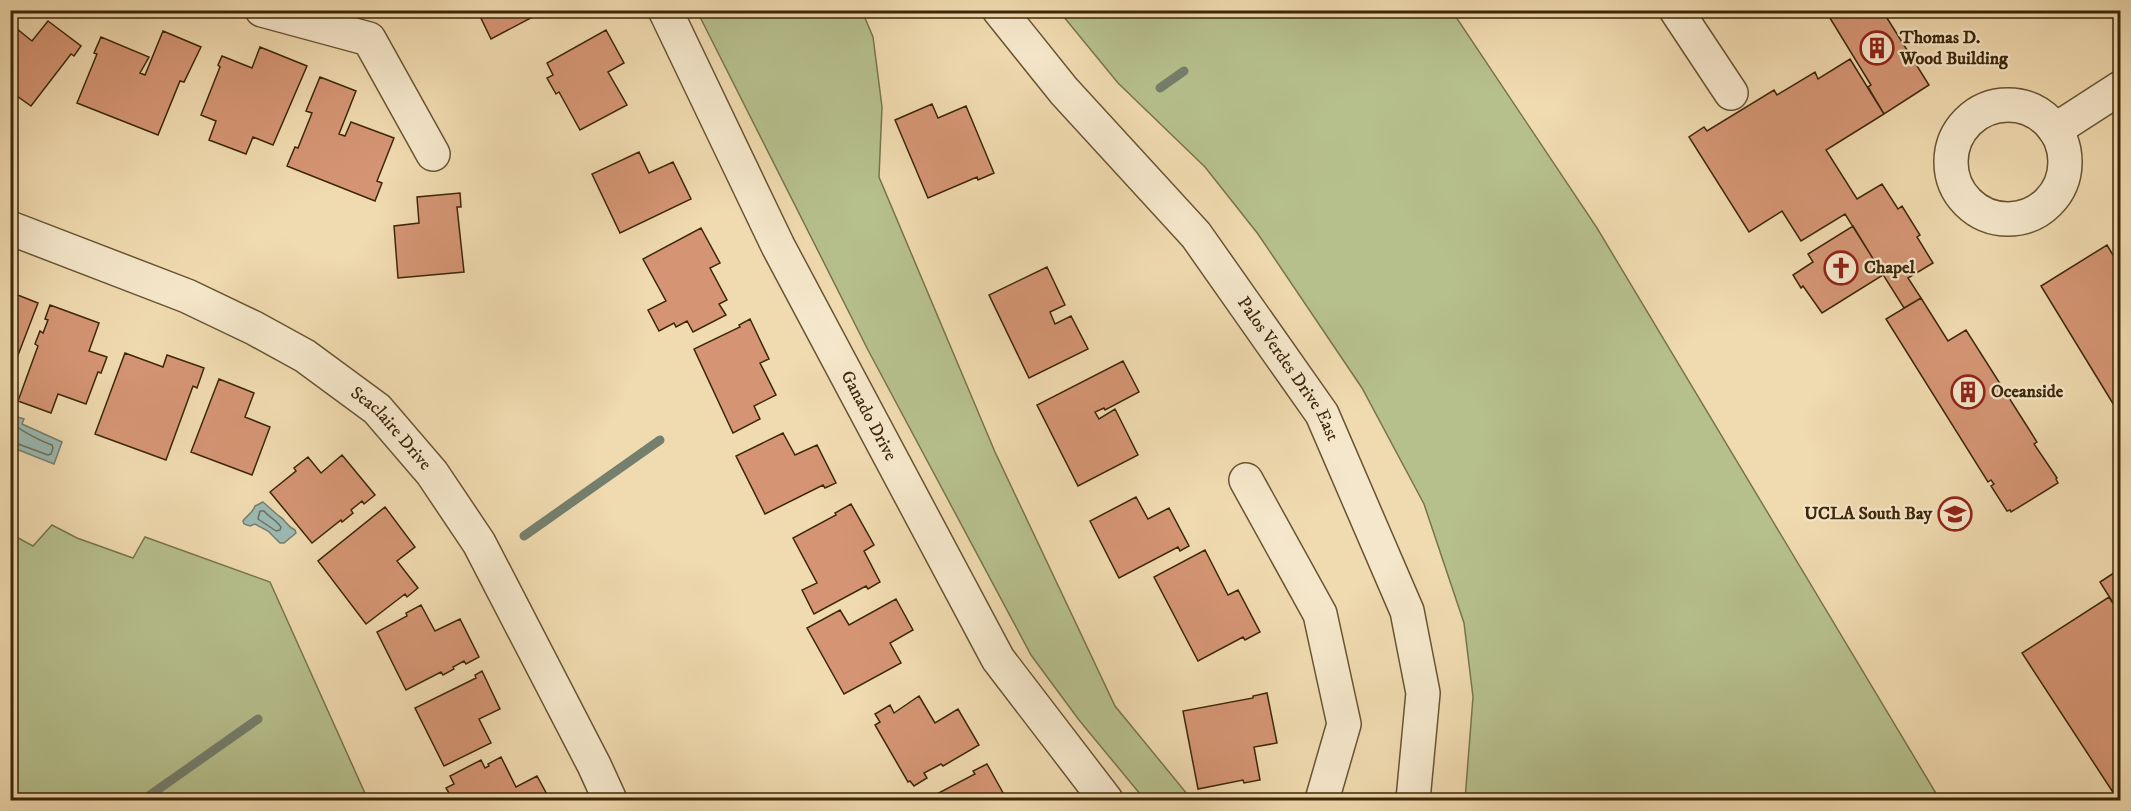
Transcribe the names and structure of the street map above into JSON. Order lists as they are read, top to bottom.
{
  "streets": {
    "street": ["Palos Verdes Drive East", "Ganado Drive", "Seaclaire Drive"]
  },
  "places": {
    "building": ["Thomas D. Wood Building", "Oceanside"],
    "church": ["Chapel"],
    "school or university": ["UCLA South Bay"]
  }
}
